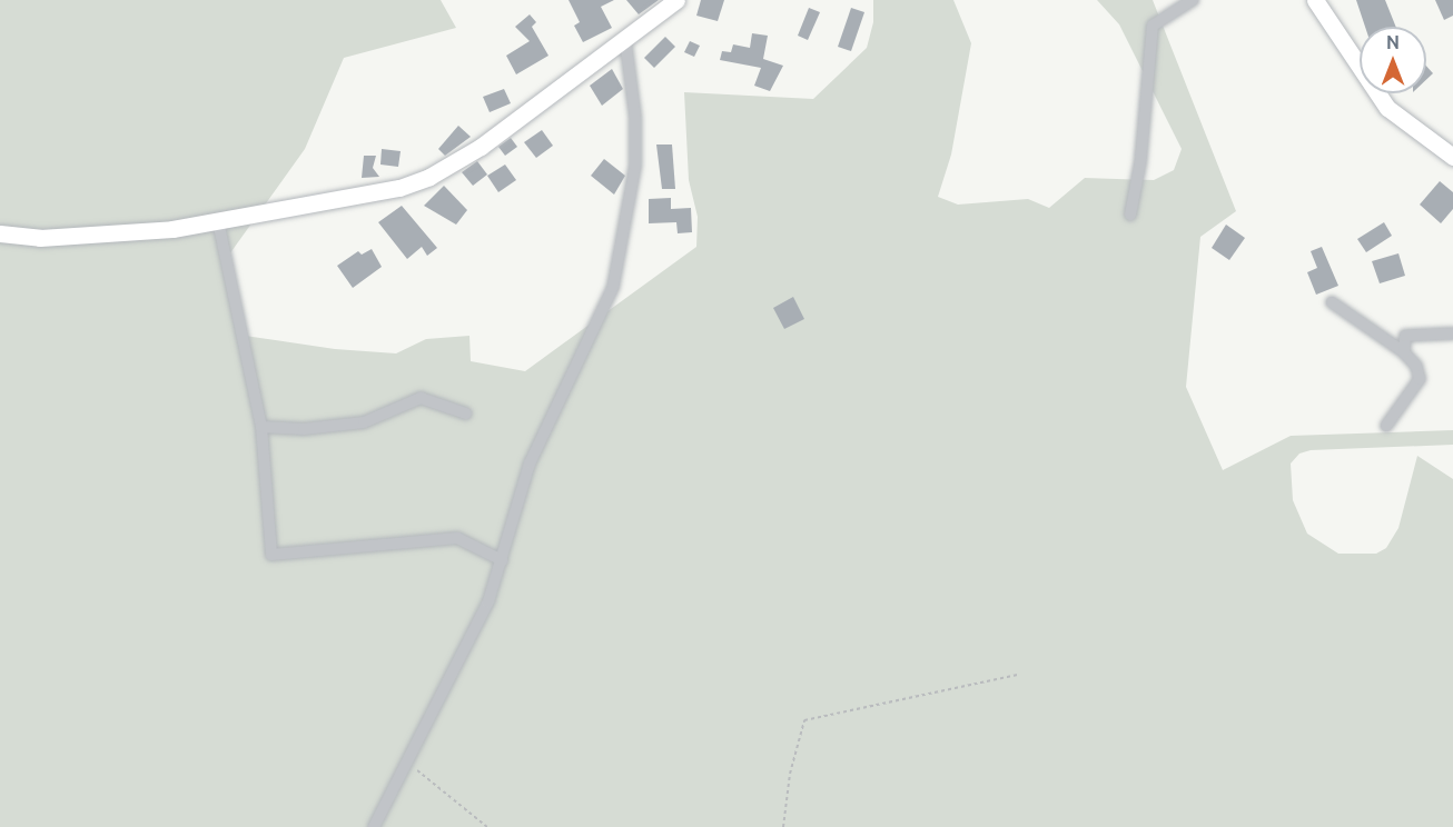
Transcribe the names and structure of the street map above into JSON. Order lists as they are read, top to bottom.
{
  "north": "top"
}
